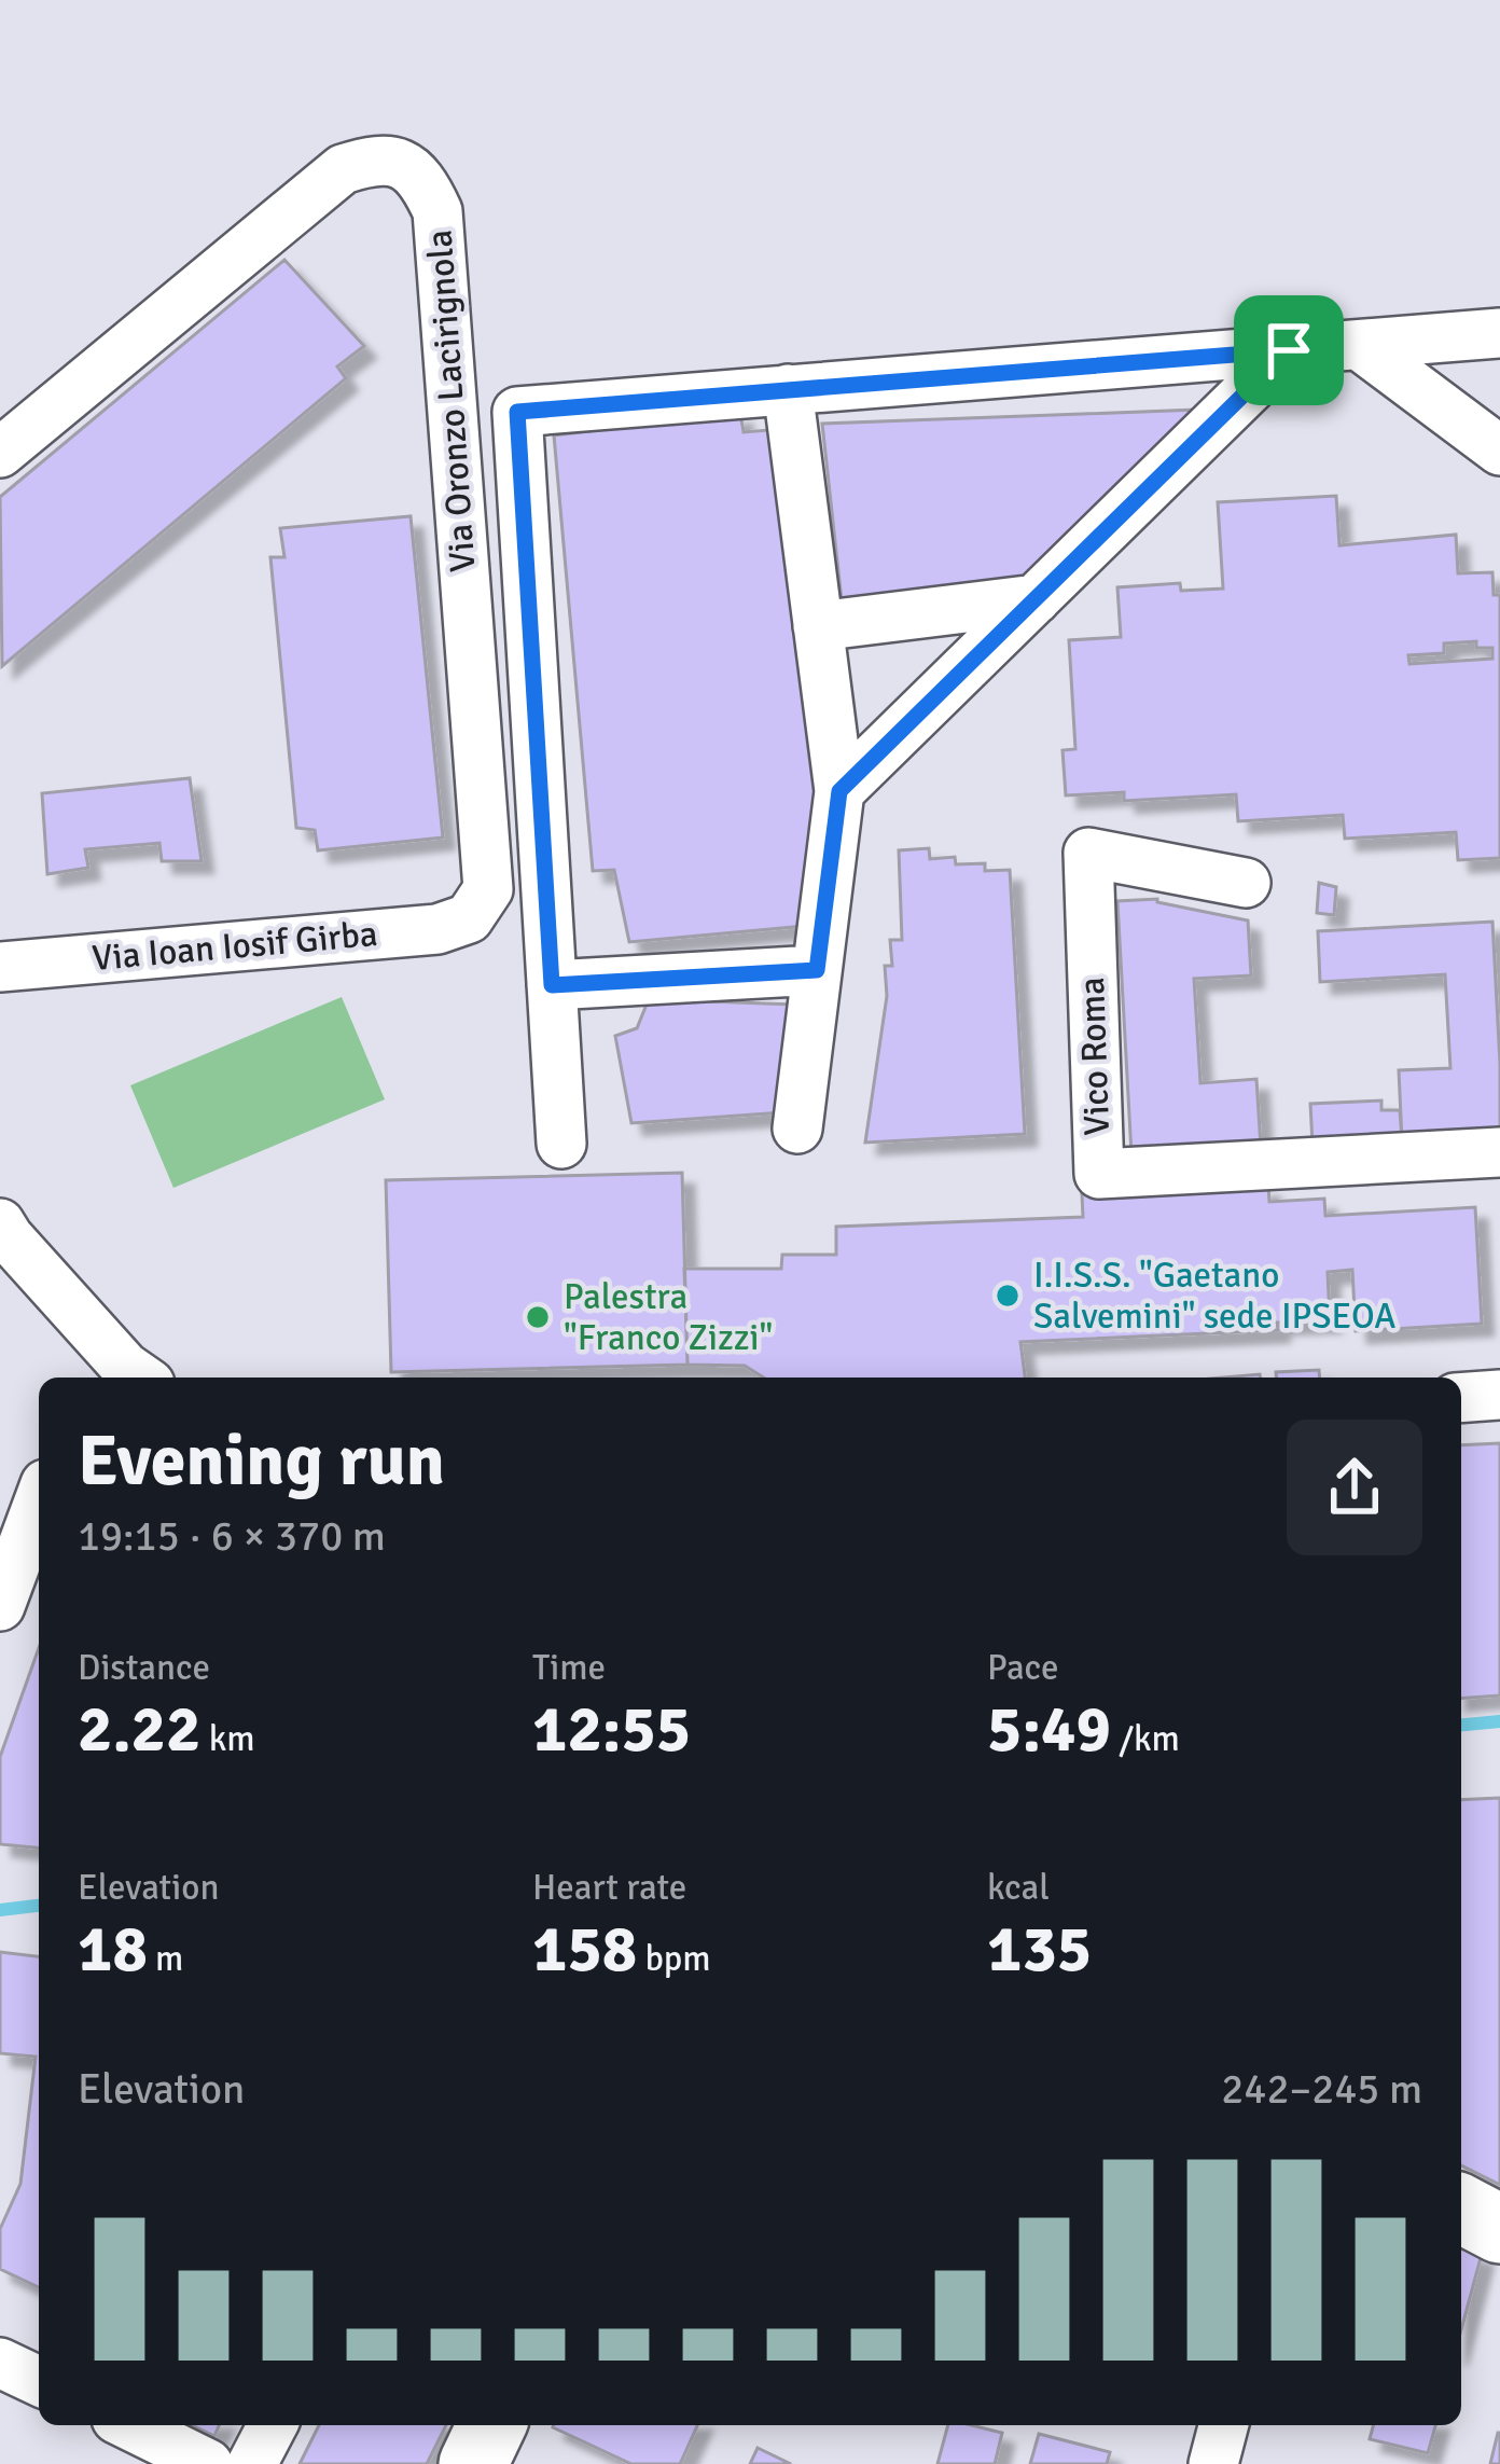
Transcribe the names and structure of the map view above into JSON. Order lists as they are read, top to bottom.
{
  "streets": {
    "street": ["Via Oronzo Lacirignola", "Via Ioan Iosif Girba", "Vico Roma"]
  },
  "crossings": [
    ["Via Oronzo Lacirignola", "Via Ioan Iosif Girba"]
  ],
  "places": ["I.I.S.S. \"Gaetano Salvemini\" sede IPSEOA", "Palestra \"Franco Zizzi\""],
  "page": {
    "heading": ["Evening run", "19:15 · 6 × 370 m"],
    "stats": [
      ["Distance", "2.22 km"],
      ["Time", "12:55"],
      ["Pace", "5:49 /km"],
      ["Elevation", "18 m"],
      ["Heart rate", "158 bpm"],
      ["kcal", "135"]
    ],
    "chart": ["Elevation", "242–245 m"]
  }
}
